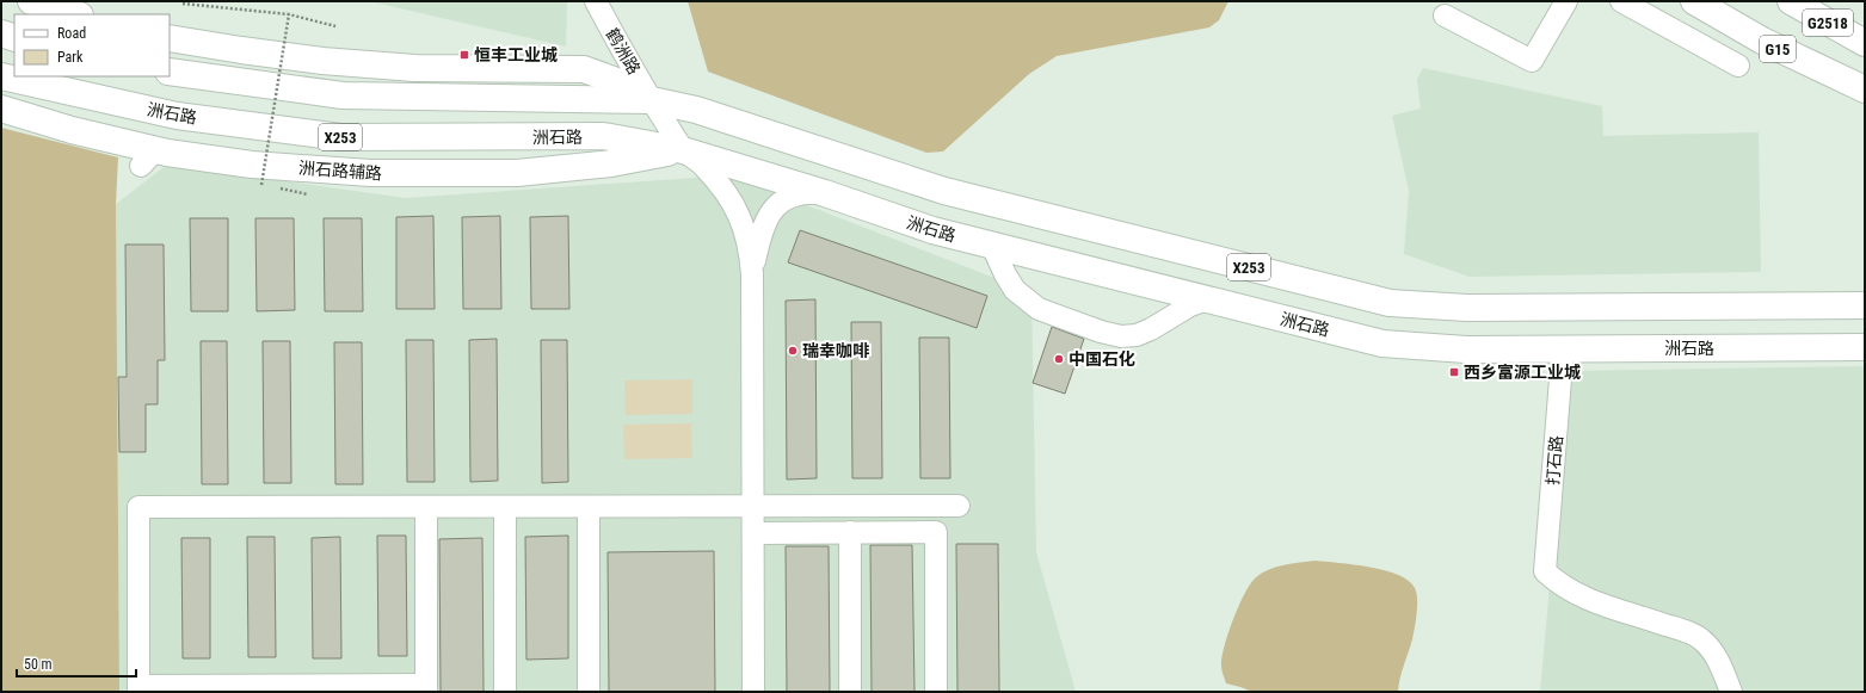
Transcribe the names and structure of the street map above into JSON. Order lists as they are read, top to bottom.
{
  "streets": {
    "main road": [
      "G2518",
      "G15",
      "洲石路",
      "X253",
      "洲石路辅路"
    ],
    "street": ["鹤洲路", "打石路"]
  },
  "crossings": [
    ["鹤洲路", "洲石路"],
    ["鹤洲路", "X253"],
    ["鹤洲路", "洲石路辅路"],
    ["洲石路", "洲石路辅路"],
    ["洲石路", "打石路"]
  ],
  "places": {
    "transit": ["恒丰工业城", "西乡富源工业城"],
    "other": ["瑞幸咖啡", "中国石化"]
  },
  "legend": ["Road", "Park"],
  "scale_bar": "50 m"
}
